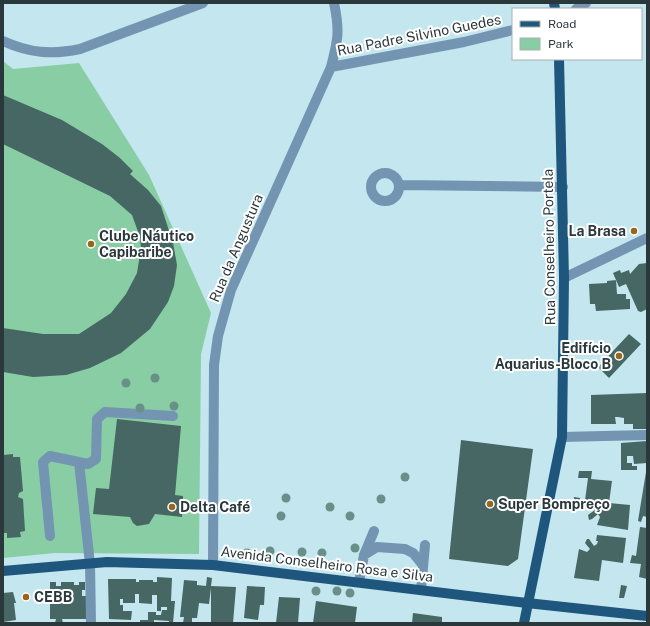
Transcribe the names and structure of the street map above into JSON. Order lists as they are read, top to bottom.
{
  "streets": {
    "main road": ["Rua Conselheiro Portela", "Avenida Conselheiro Rosa e Silva"],
    "street": ["Rua Padre Silvino Guedes", "Rua da Angustura"]
  },
  "crossings": [
    ["Rua Padre Silvino Guedes", "Rua da Angustura"],
    ["Rua Conselheiro Portela", "Avenida Conselheiro Rosa e Silva"],
    ["Rua da Angustura", "Avenida Conselheiro Rosa e Silva"]
  ],
  "places": [
    "La Brasa",
    "Clube Náutico Capibaribe",
    "Edifício Aquarius-Bloco B",
    "Super Bompreço",
    "Delta Café",
    "CEBB"
  ],
  "legend": ["Road", "Park"]
}
